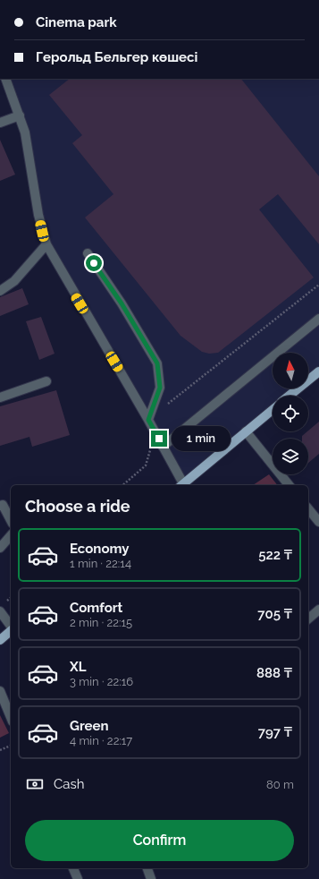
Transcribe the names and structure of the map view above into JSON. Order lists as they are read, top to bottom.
{
  "north": "top",
  "page": {
    "banner": ["Cinema park", "Герольд Бельгер көшесі"],
    "bubble": "1 min",
    "heading": "Choose a ride",
    "list": [
      {
        "name": "Economy",
        "note": "1 min · 22:14",
        "value": "522 ₸"
      },
      {
        "name": "Comfort",
        "note": "2 min · 22:15",
        "value": "705 ₸"
      },
      {
        "name": "XL",
        "note": "3 min · 22:16",
        "value": "888 ₸"
      },
      {
        "name": "Green",
        "note": "4 min · 22:17",
        "value": "797 ₸"
      }
    ],
    "pay": ["Cash", "80 m"],
    "buttons": "Confirm"
  }
}
